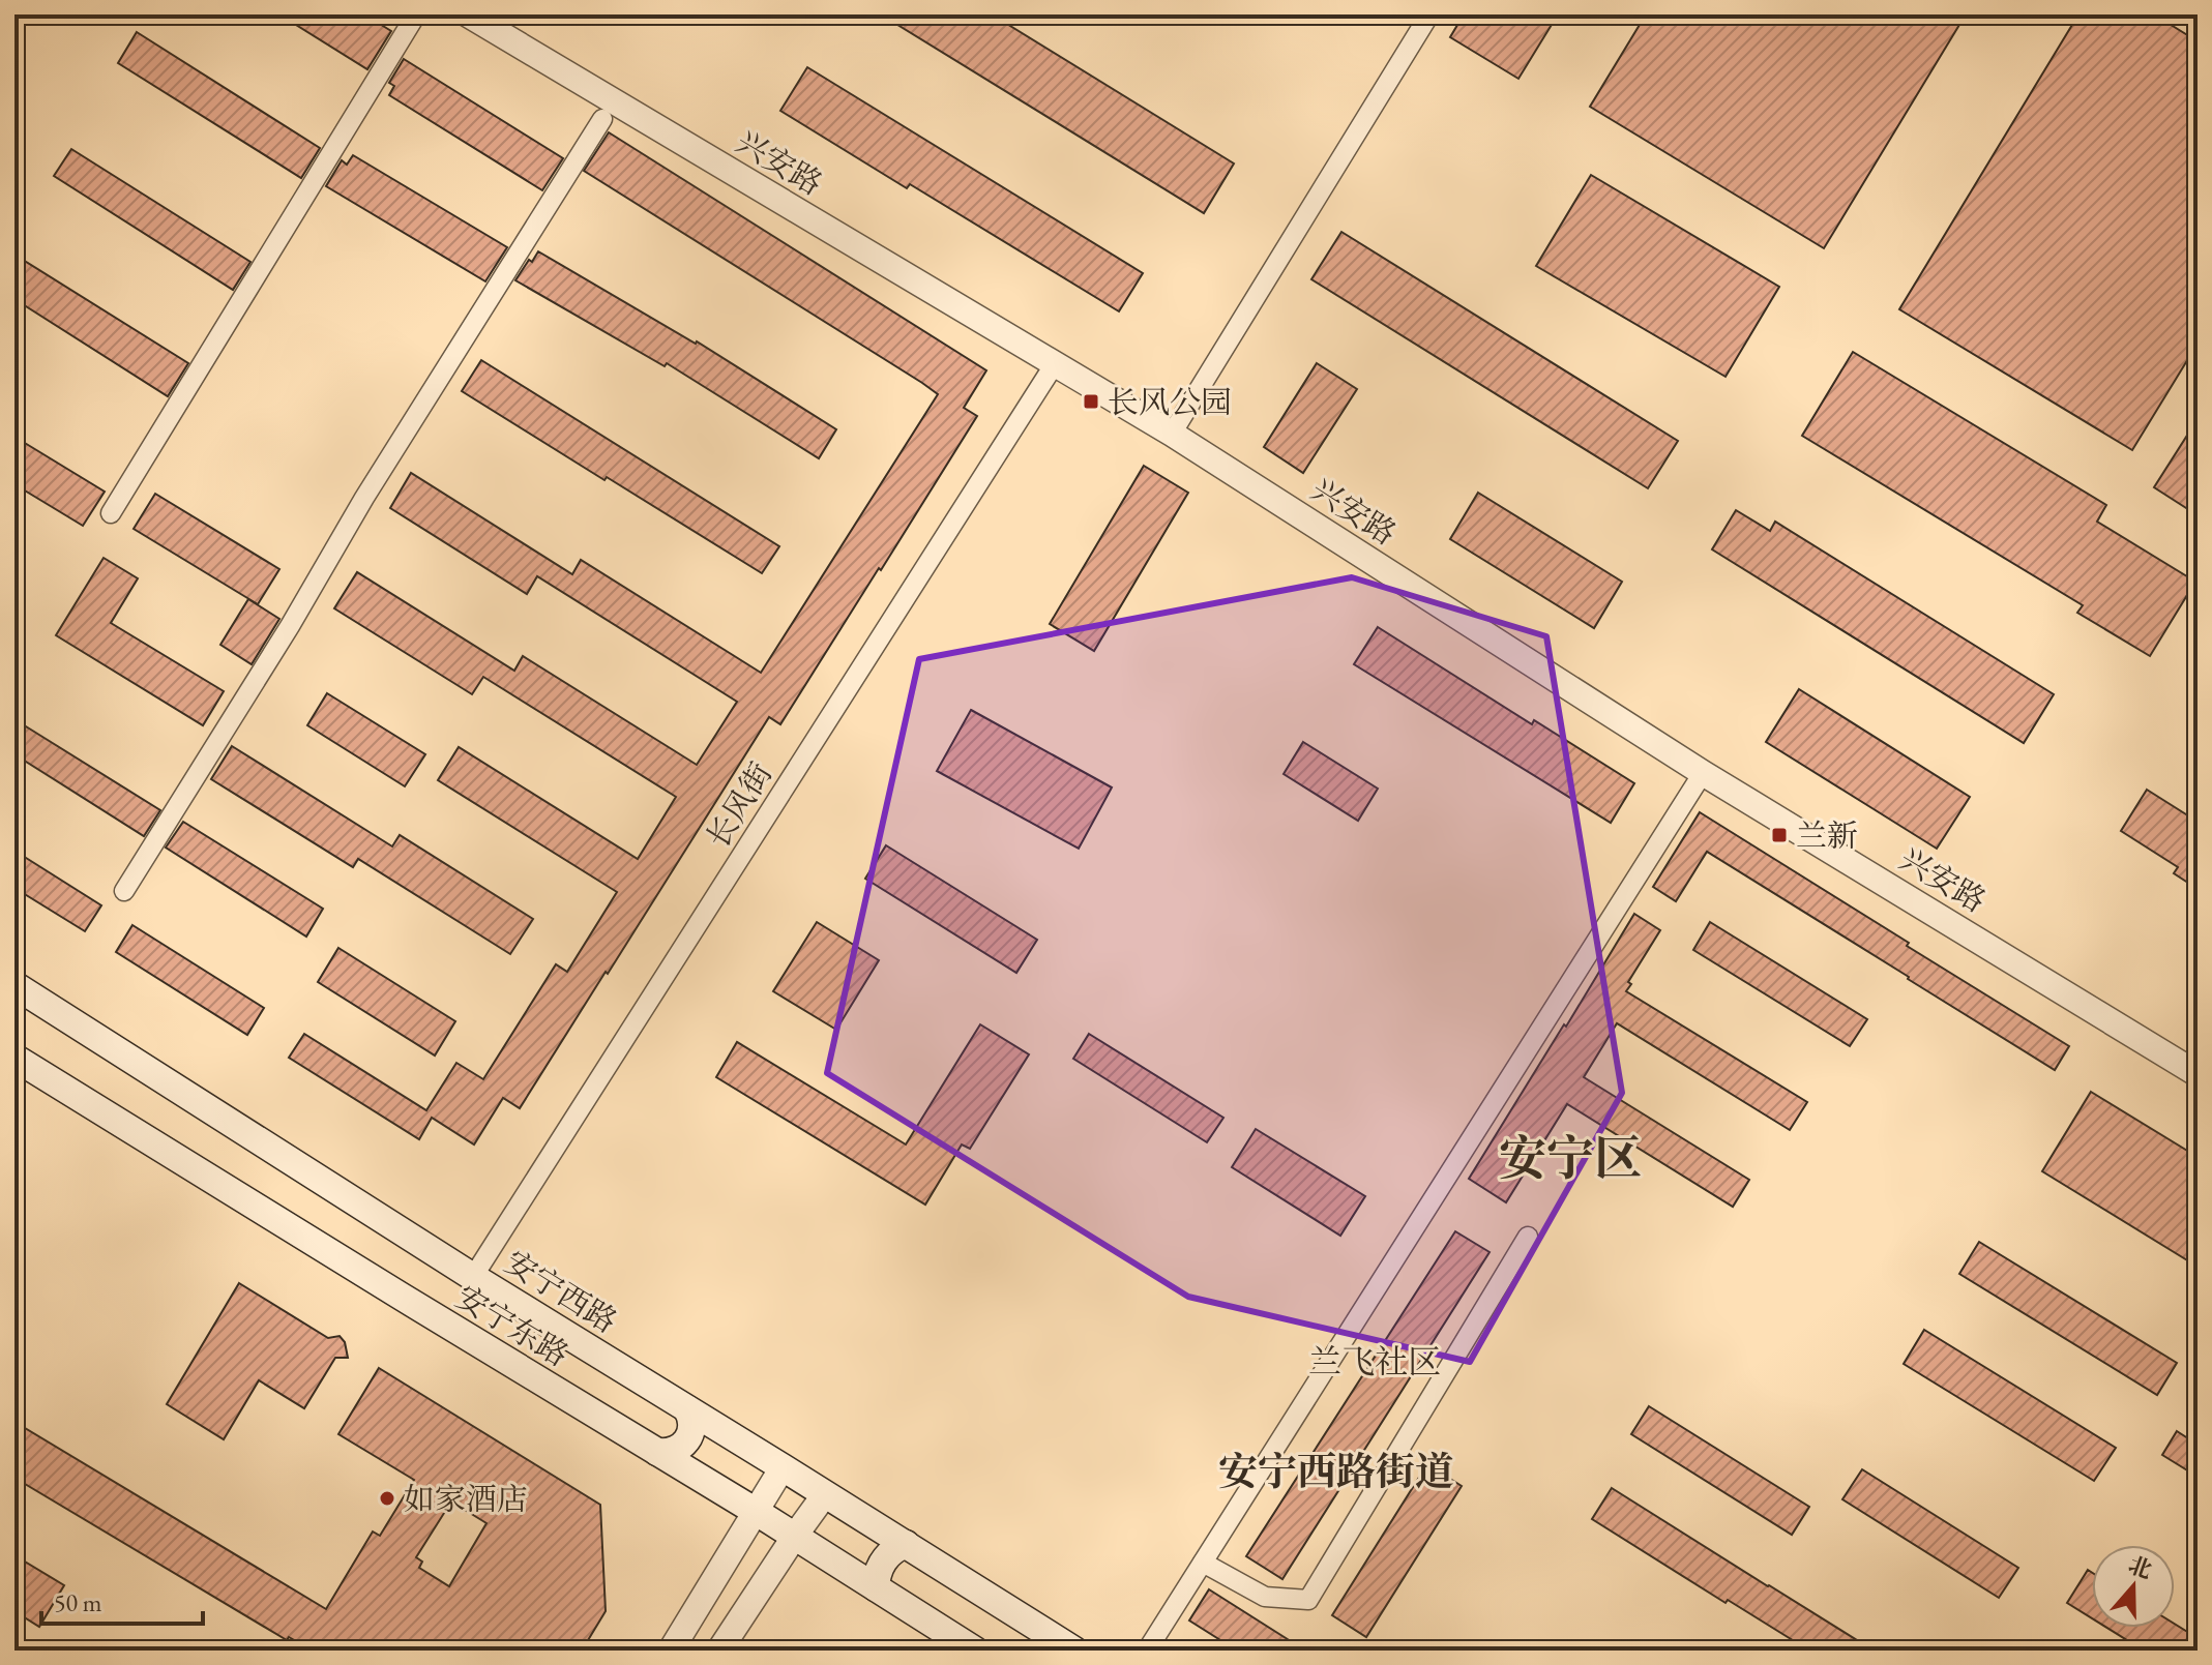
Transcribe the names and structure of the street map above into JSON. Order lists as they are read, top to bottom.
{
  "streets": {
    "main road": ["安宁西路", "安宁东路"],
    "street": ["兴安路", "长风街"]
  },
  "crossings": [
    ["兴安路", "长风街"],
    ["长风街", "安宁西路"]
  ],
  "districts": ["安宁区", "兰飞社区", "安宁西路街道"],
  "places": {
    "transit": ["长风公园", "兰新"],
    "other": ["如家酒店"]
  },
  "scale_bar": "50 m",
  "north": "top"
}
